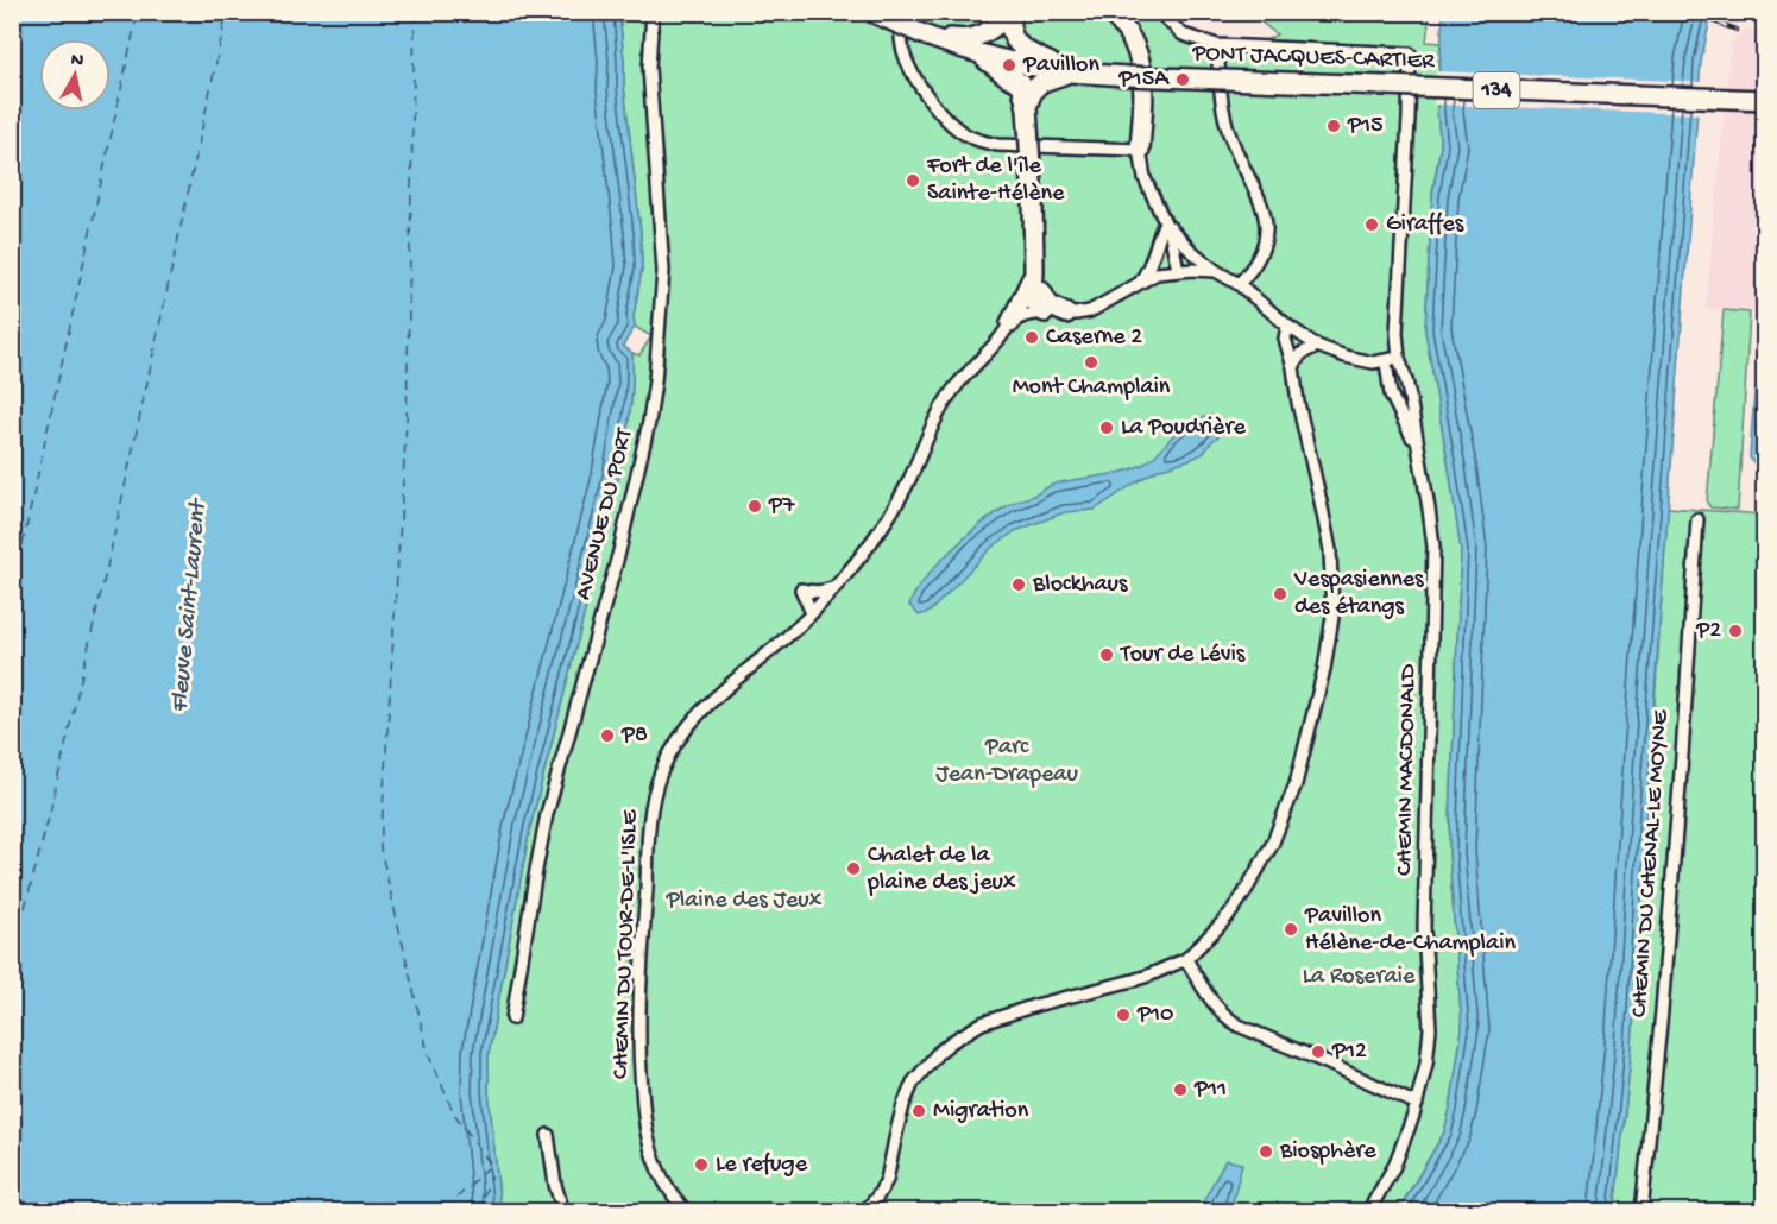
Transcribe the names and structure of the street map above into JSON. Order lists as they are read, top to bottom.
{
  "streets": {
    "main road": ["PONT JACQUES-CARTIER", "134"],
    "street": [
      "AVENUE DU PORT",
      "CHEMIN MACDONALD",
      "CHEMIN DU CHENAL-LE MOYNE",
      "CHEMIN DU TOUR-DE-L'ISLE"
    ]
  },
  "water": ["Fleuve Saint-Laurent"],
  "parks": ["Parc Jean-Drapeau", "Plaine des Jeux", "La Roseraie"],
  "places": [
    "Pavillon",
    "P15A",
    "P15",
    "Fort de l'île Sainte-Hélène",
    "Giraffes",
    "Caserne 2",
    "Mont Champlain",
    "La Poudrière",
    "P7",
    "Blockhaus",
    "Vespasiennes des étangs",
    "P2",
    "Tour de Lévis",
    "P8",
    "Chalet de la plaine des jeux",
    "Pavillon Hélène-de-Champlain",
    "P10",
    "P12",
    "P11",
    "Migration",
    "Biosphère",
    "Le refuge"
  ],
  "north": "top"
}
